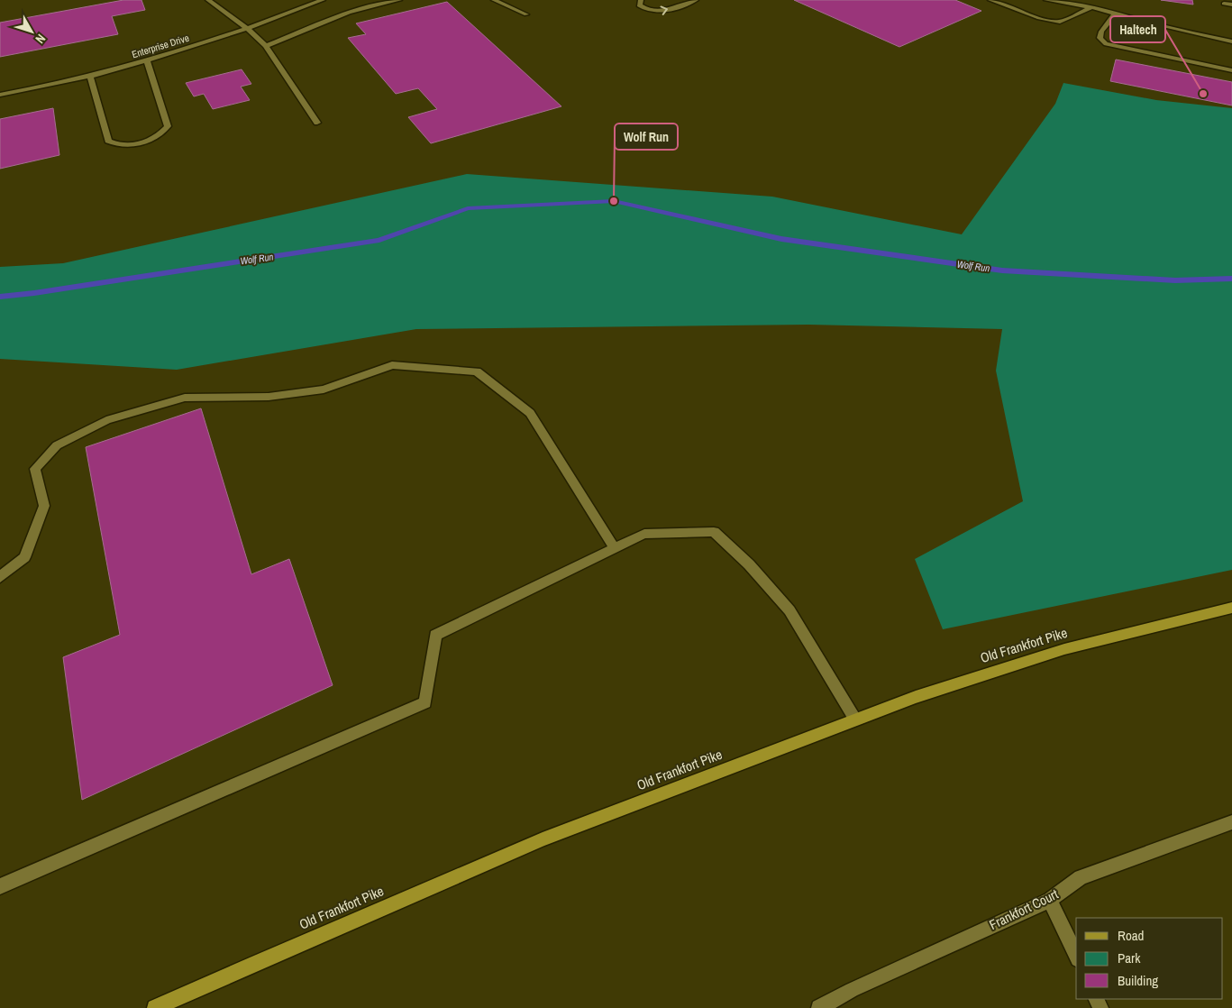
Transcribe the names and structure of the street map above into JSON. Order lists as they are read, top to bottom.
{
  "streets": {
    "main road": ["Old Frankfort Pike"],
    "street": ["Enterprise Drive", "Frankfort Court"]
  },
  "water": ["Wolf Run"],
  "places": ["Haltech", "Wolf Run"],
  "legend": ["Road", "Park", "Building"],
  "north": "bottom right"
}
